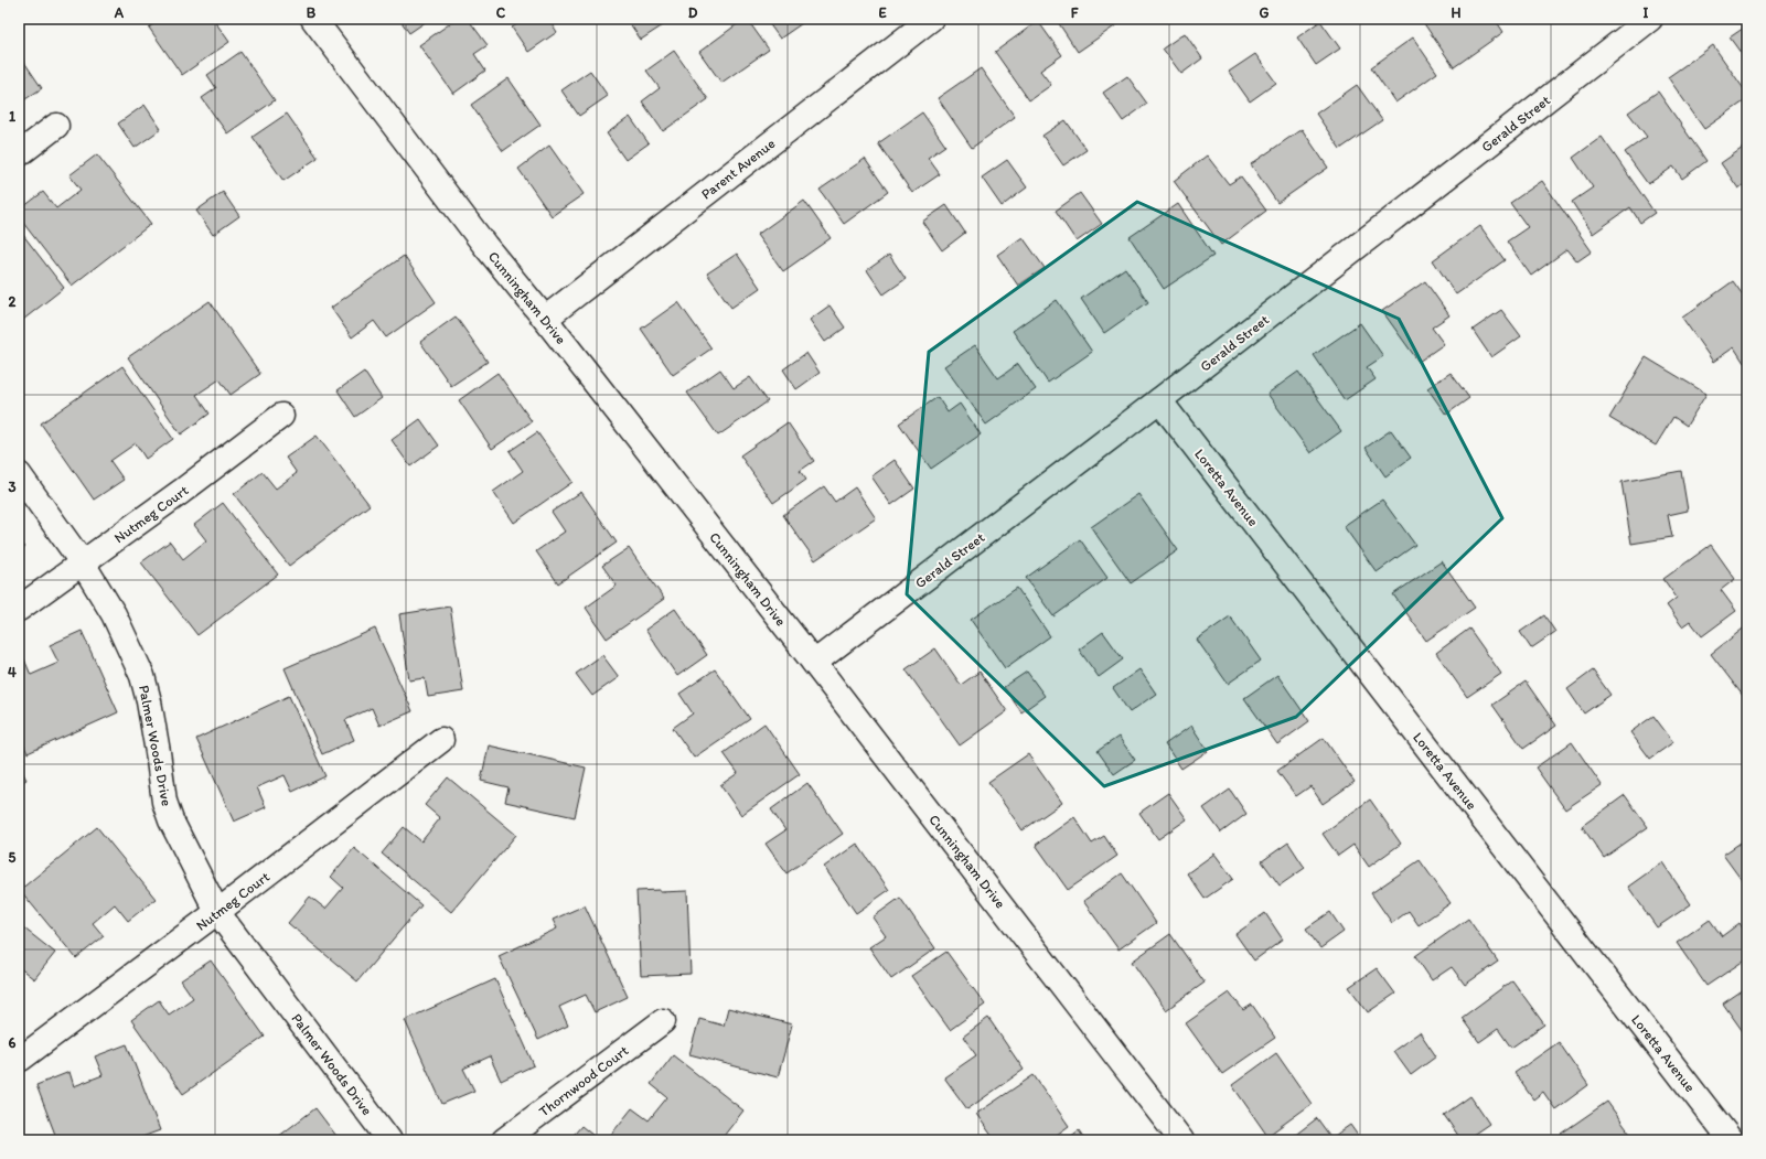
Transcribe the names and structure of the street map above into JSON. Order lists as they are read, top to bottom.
{
  "streets": {
    "street": [
      "Gerald Street",
      "Parent Avenue",
      "Cunningham Drive",
      "Loretta Avenue",
      "Nutmeg Court",
      "Palmer Woods Drive",
      "Thornwood Court"
    ]
  },
  "crossings": [
    ["Gerald Street", "Cunningham Drive"],
    ["Gerald Street", "Loretta Avenue"],
    ["Parent Avenue", "Cunningham Drive"],
    ["Nutmeg Court", "Palmer Woods Drive"]
  ],
  "grid": {
    "columns": [
      "A",
      "B",
      "C",
      "D",
      "E",
      "F",
      "G",
      "H",
      "I"
    ],
    "rows": [
      "1",
      "2",
      "3",
      "4",
      "5",
      "6"
    ]
  }
}
